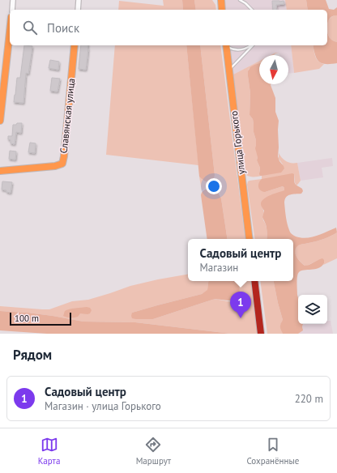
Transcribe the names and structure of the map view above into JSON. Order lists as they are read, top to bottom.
{
  "streets": {
    "street": ["Славянская улица", "улица Горького"]
  },
  "scale_bar": "100 m",
  "north": "bottom",
  "page": {
    "search": "Поиск",
    "popup": ["Садовый центр", "Магазин"],
    "pins": "1",
    "scale": "100 m",
    "heading": "Рядом",
    "list": [
      {
        "mark": "1",
        "name": "Садовый центр",
        "note": "Магазин · улица Горького",
        "value": "220 m"
      }
    ],
    "nav": ["Карта", "Маршрут", "Сохранённые"]
  }
}
